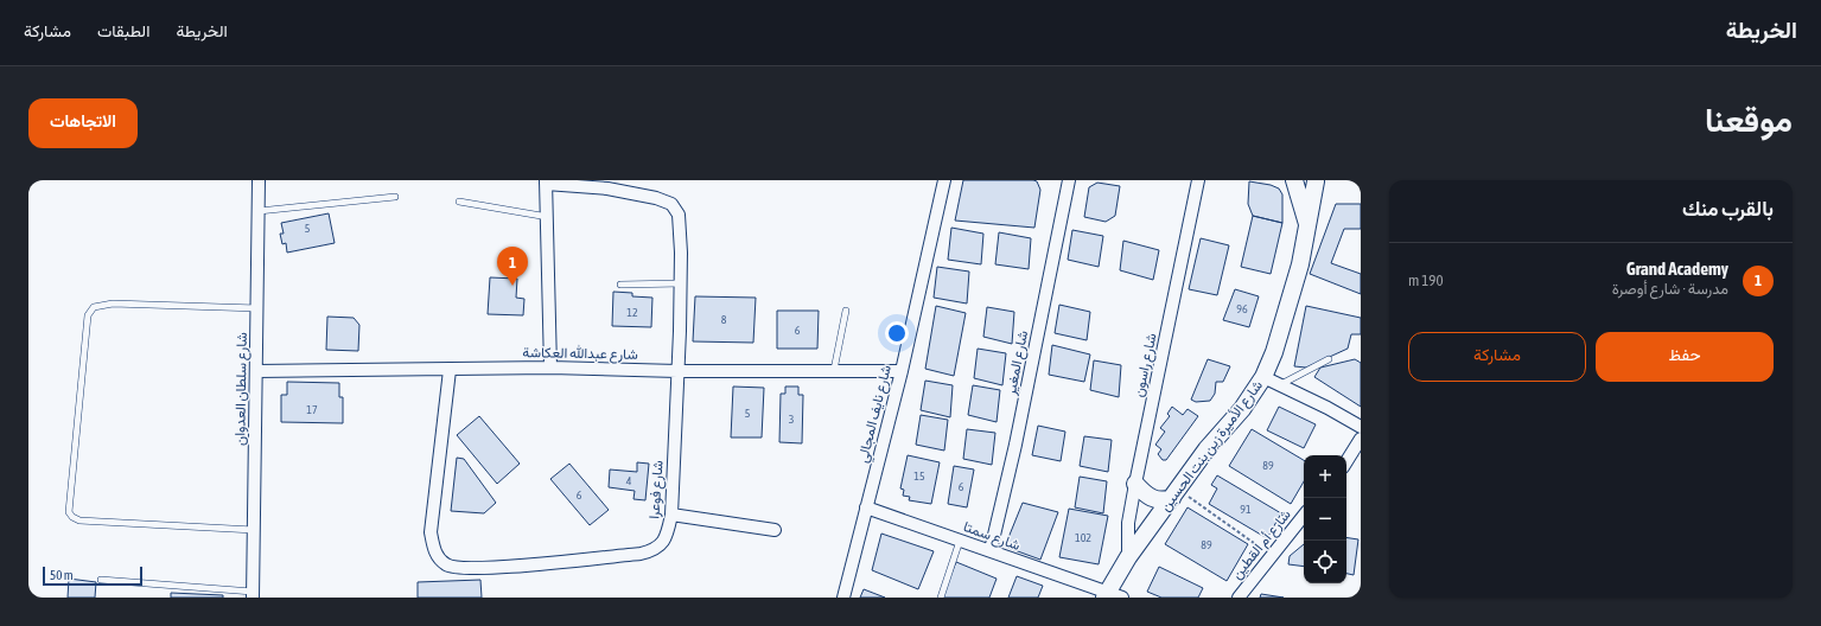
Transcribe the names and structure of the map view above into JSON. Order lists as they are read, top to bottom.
{
  "streets": {
    "street": [
      "شارع عبدالله العكاشة",
      "شارع المغير",
      "شارع راسون",
      "شارع سلطان العدوان",
      "شارع نايف المجالي",
      "شارع الأميرة زين بنت الحسين",
      "شارع فوعرا",
      "شارع سمتا",
      "شارع أم القطين"
    ]
  },
  "crossings": [
    ["شارع عبدالله العكاشة", "شارع سلطان العدوان"],
    ["شارع عبدالله العكاشة", "شارع نايف المجالي"],
    ["شارع عبدالله العكاشة", "شارع فوعرا"],
    ["شارع المغير", "شارع سمتا"],
    ["شارع راسون", "شارع الأميرة زين بنت الحسين"],
    ["شارع نايف المجالي", "شارع سمتا"],
    ["شارع الأميرة زين بنت الحسين", "شارع سمتا"]
  ],
  "house_numbers": [
    "5",
    "96",
    "12",
    "8",
    "6",
    "17",
    "5",
    "3",
    "89",
    "15",
    "4",
    "6",
    "6",
    "91",
    "102",
    "89"
  ],
  "scale_bar": "50 m",
  "page": {
    "header": "الخريطة",
    "nav": ["الخريطة", "الطبقات", "مشاركة"],
    "title": "موقعنا",
    "buttons": [
      "الاتجاهات",
      ["حفظ", "مشاركة"]
    ],
    "heading": "بالقرب منك",
    "list": [
      {
        "mark": "1",
        "name": "Grand Academy",
        "note": "مدرسة · شارع أوصرة",
        "value": "190 m"
      }
    ],
    "pins": "1",
    "map_buttons": ["+", "−"],
    "scale": "50 m"
  }
}
